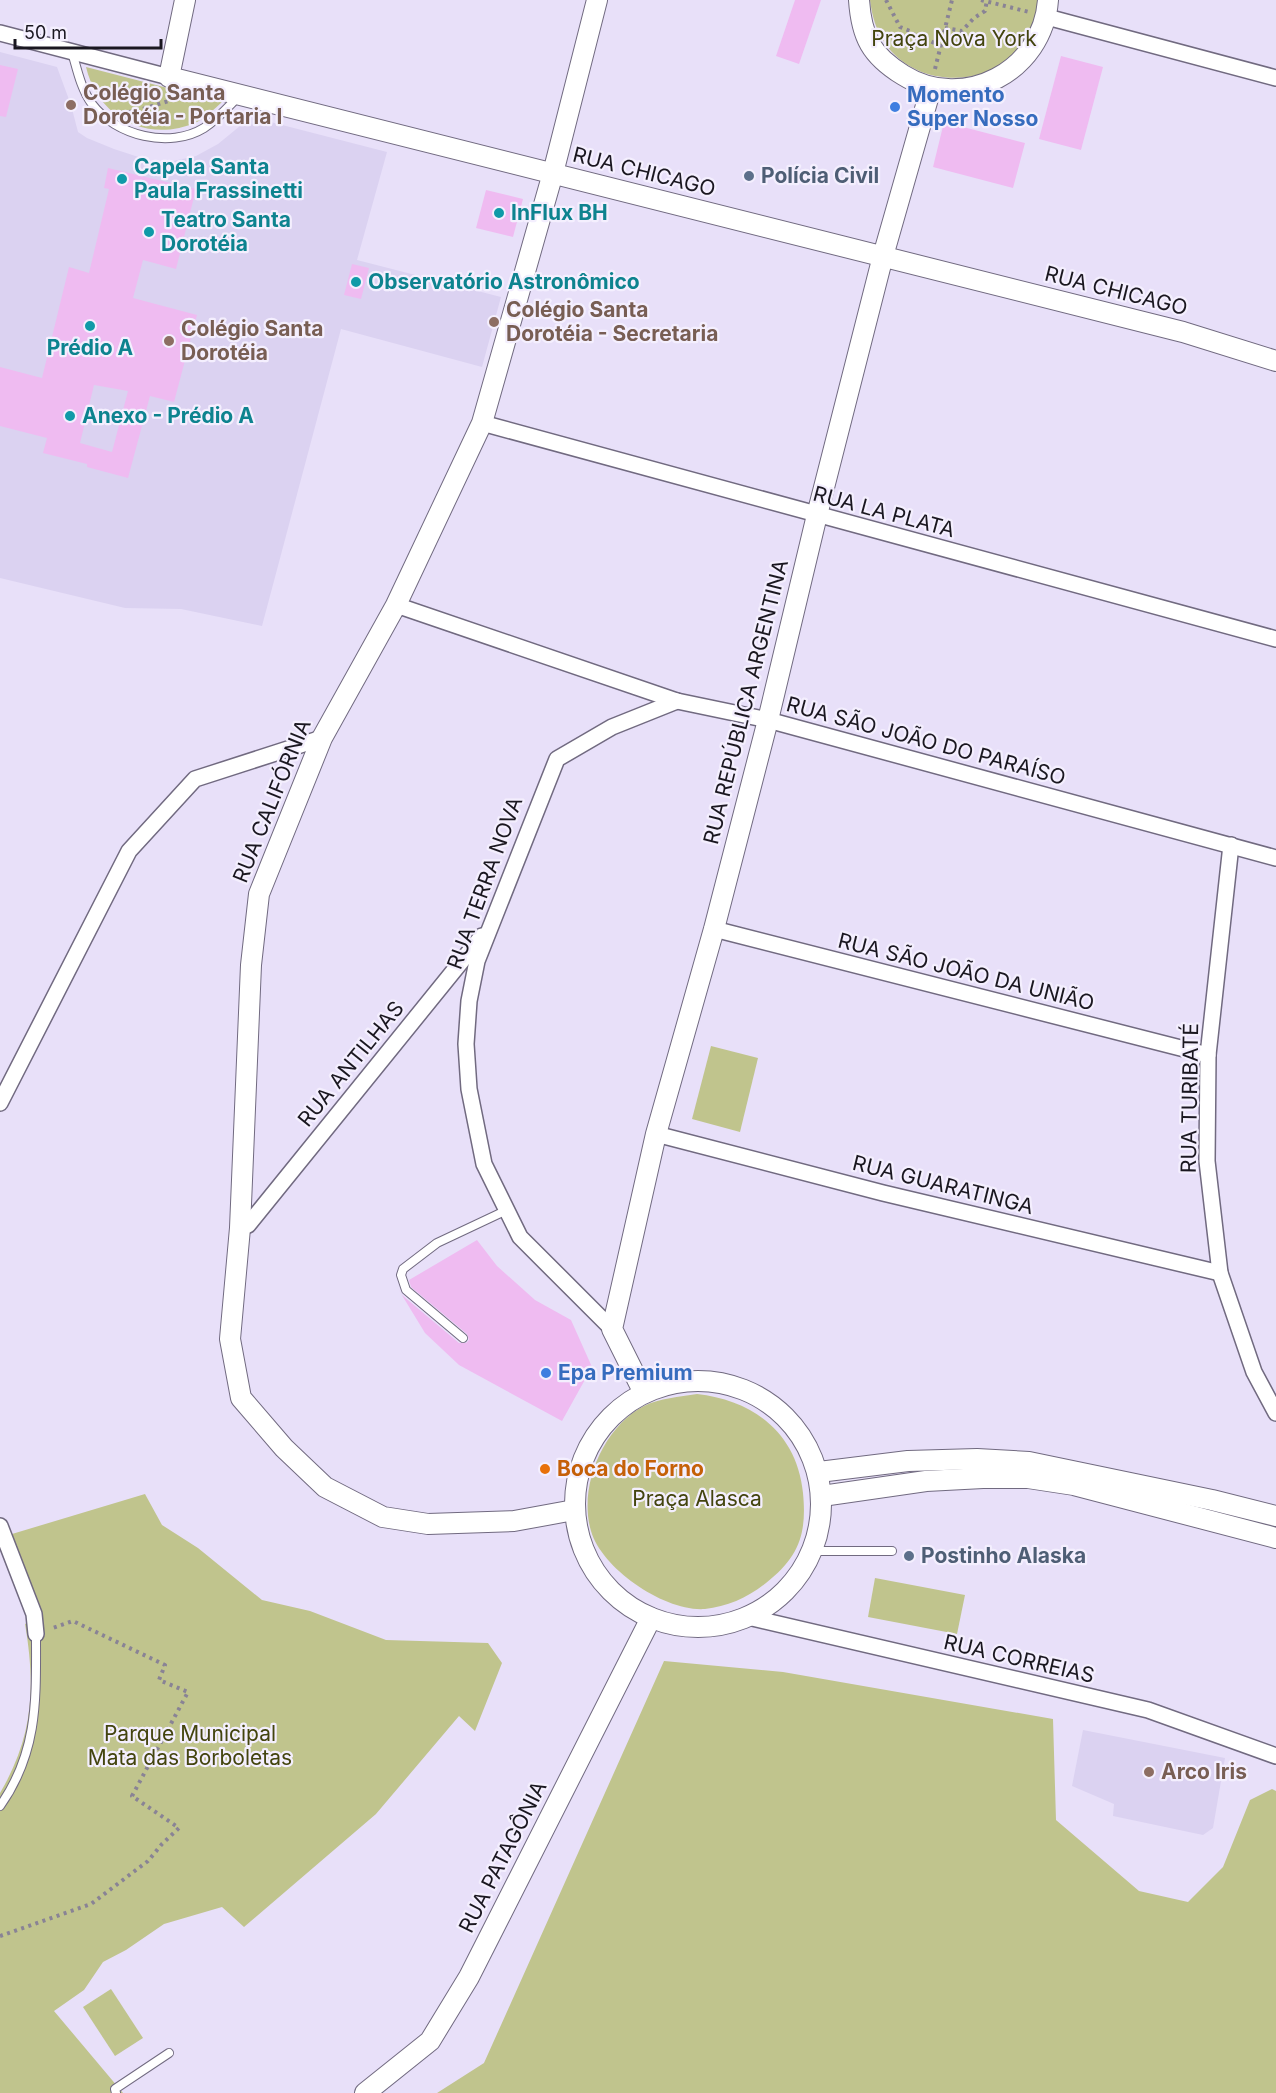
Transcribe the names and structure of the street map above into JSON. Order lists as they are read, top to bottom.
{
  "streets": {
    "street": [
      "RUA CHICAGO",
      "RUA LA PLATA",
      "RUA REPÚBLICA ARGENTINA",
      "RUA SÃO JOÃO DO PARAÍSO",
      "RUA CALIFÓRNIA",
      "RUA TERRA NOVA",
      "RUA SÃO JOÃO DA UNIÃO",
      "RUA ANTILHAS",
      "RUA TURIBATÉ",
      "RUA GUARATINGA",
      "RUA CORREIAS",
      "RUA PATAGÔNIA"
    ]
  },
  "crossings": [
    ["RUA CHICAGO", "RUA REPÚBLICA ARGENTINA"],
    ["RUA CHICAGO", "RUA CALIFÓRNIA"],
    ["RUA LA PLATA", "RUA REPÚBLICA ARGENTINA"],
    ["RUA LA PLATA", "RUA CALIFÓRNIA"],
    ["RUA REPÚBLICA ARGENTINA", "RUA SÃO JOÃO DO PARAÍSO"],
    ["RUA REPÚBLICA ARGENTINA", "RUA TERRA NOVA"],
    ["RUA REPÚBLICA ARGENTINA", "RUA SÃO JOÃO DA UNIÃO"],
    ["RUA REPÚBLICA ARGENTINA", "RUA GUARATINGA"],
    ["RUA SÃO JOÃO DO PARAÍSO", "RUA CALIFÓRNIA"],
    ["RUA SÃO JOÃO DO PARAÍSO", "RUA TERRA NOVA"],
    ["RUA SÃO JOÃO DO PARAÍSO", "RUA TURIBATÉ"],
    ["RUA CALIFÓRNIA", "RUA ANTILHAS"],
    ["RUA TERRA NOVA", "RUA ANTILHAS"],
    ["RUA SÃO JOÃO DA UNIÃO", "RUA TURIBATÉ"],
    ["RUA TURIBATÉ", "RUA GUARATINGA"]
  ],
  "parks": ["Praça Nova York", "Praça Alasca", "Parque Municipal Mata das Borboletas"],
  "places": [
    "Colégio Santa Dorotéia - Portaria I",
    "Momento Super Nosso",
    "Polícia Civil",
    "Capela Santa Paula Frassinetti",
    "InFlux BH",
    "Teatro Santa Dorotéia",
    "Observatório Astronômico",
    "Colégio Santa Dorotéia - Secretaria",
    "Prédio A",
    "Colégio Santa Dorotéia",
    "Anexo - Prédio A",
    "Epa Premium",
    "Boca do Forno",
    "Postinho Alaska",
    "Arco Iris"
  ],
  "scale_bar": "50 m"
}
